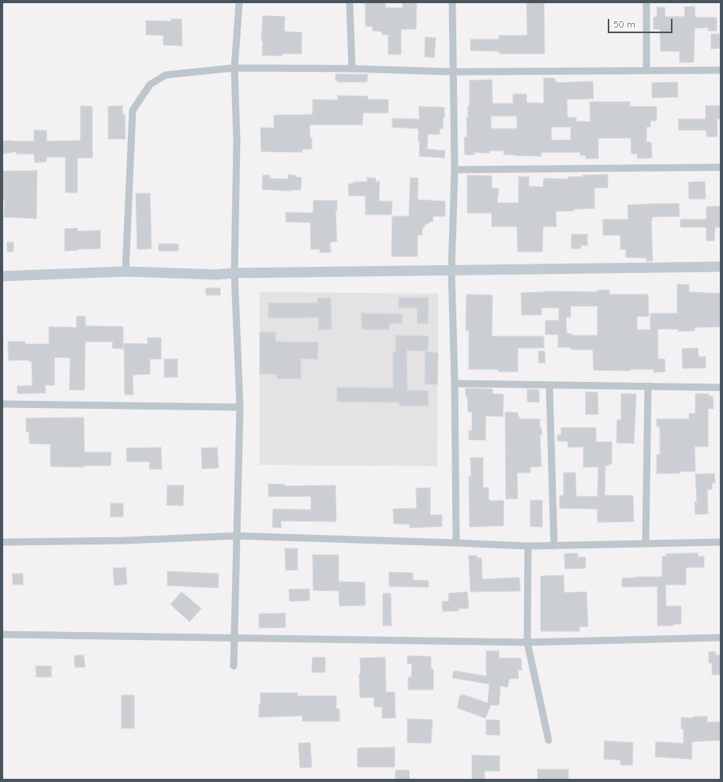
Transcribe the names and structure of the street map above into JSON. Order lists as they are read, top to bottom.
{
  "scale_bar": "50 m"
}
